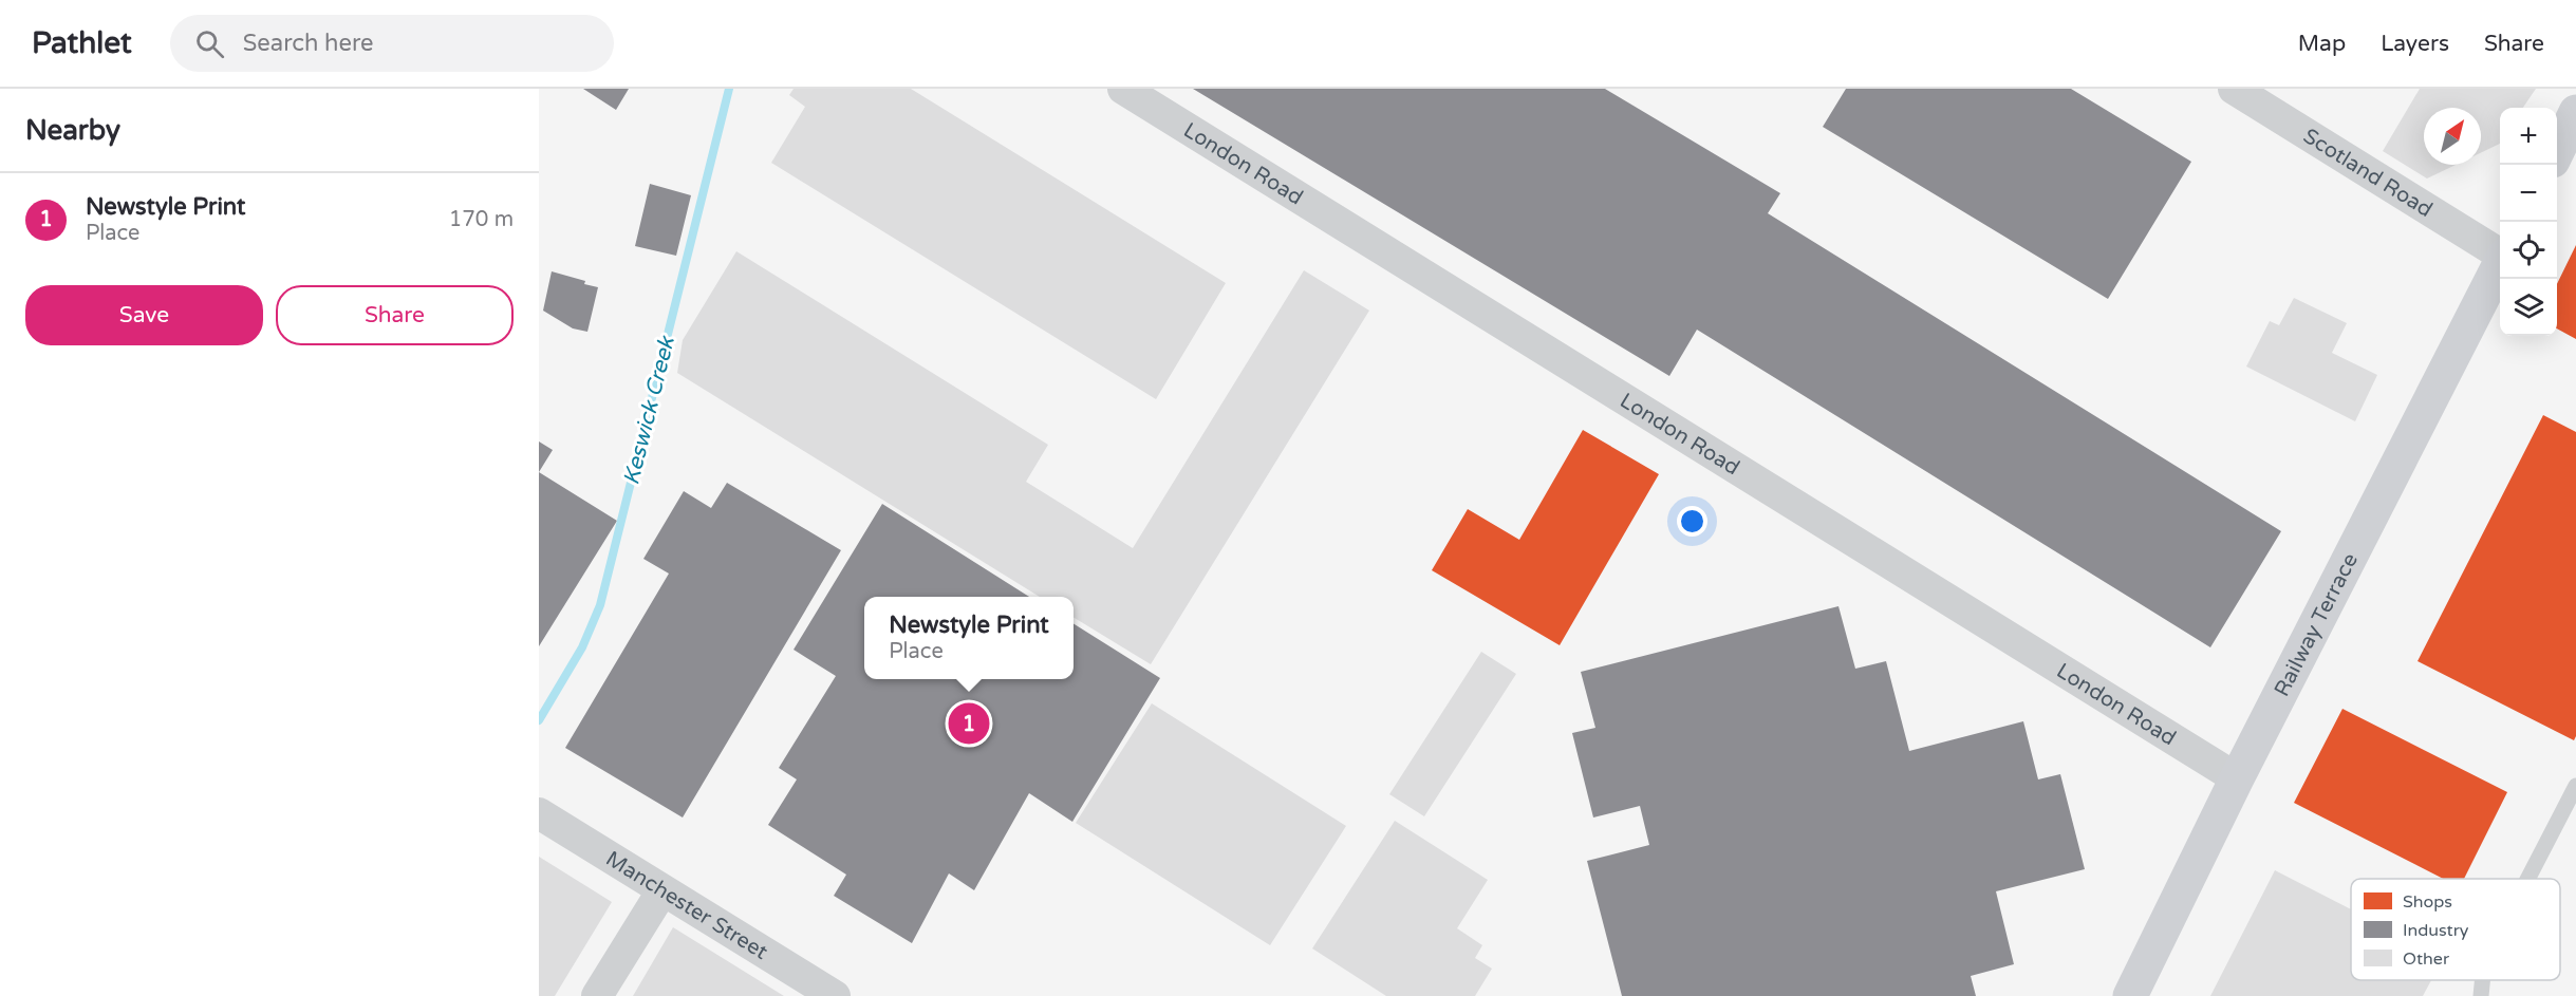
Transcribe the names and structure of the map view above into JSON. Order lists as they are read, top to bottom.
{
  "streets": {
    "main road": ["Railway Terrace"],
    "street": ["London Road", "Scotland Road", "Manchester Street"]
  },
  "crossings": [
    ["London Road", "Railway Terrace"]
  ],
  "water": ["Keswick Creek"],
  "legend": ["Shops", "Industry", "Other"],
  "north": "top right",
  "page": {
    "header": "Pathlet",
    "search": "Search here",
    "nav": ["Map", "Layers", "Share"],
    "heading": "Nearby",
    "map_buttons": ["+", "−"],
    "list": [
      {
        "mark": "1",
        "name": "Newstyle Print",
        "note": "Place",
        "value": "170 m"
      }
    ],
    "buttons": ["Save", "Share"],
    "popup": ["Newstyle Print", "Place"],
    "pins": "1"
  }
}
